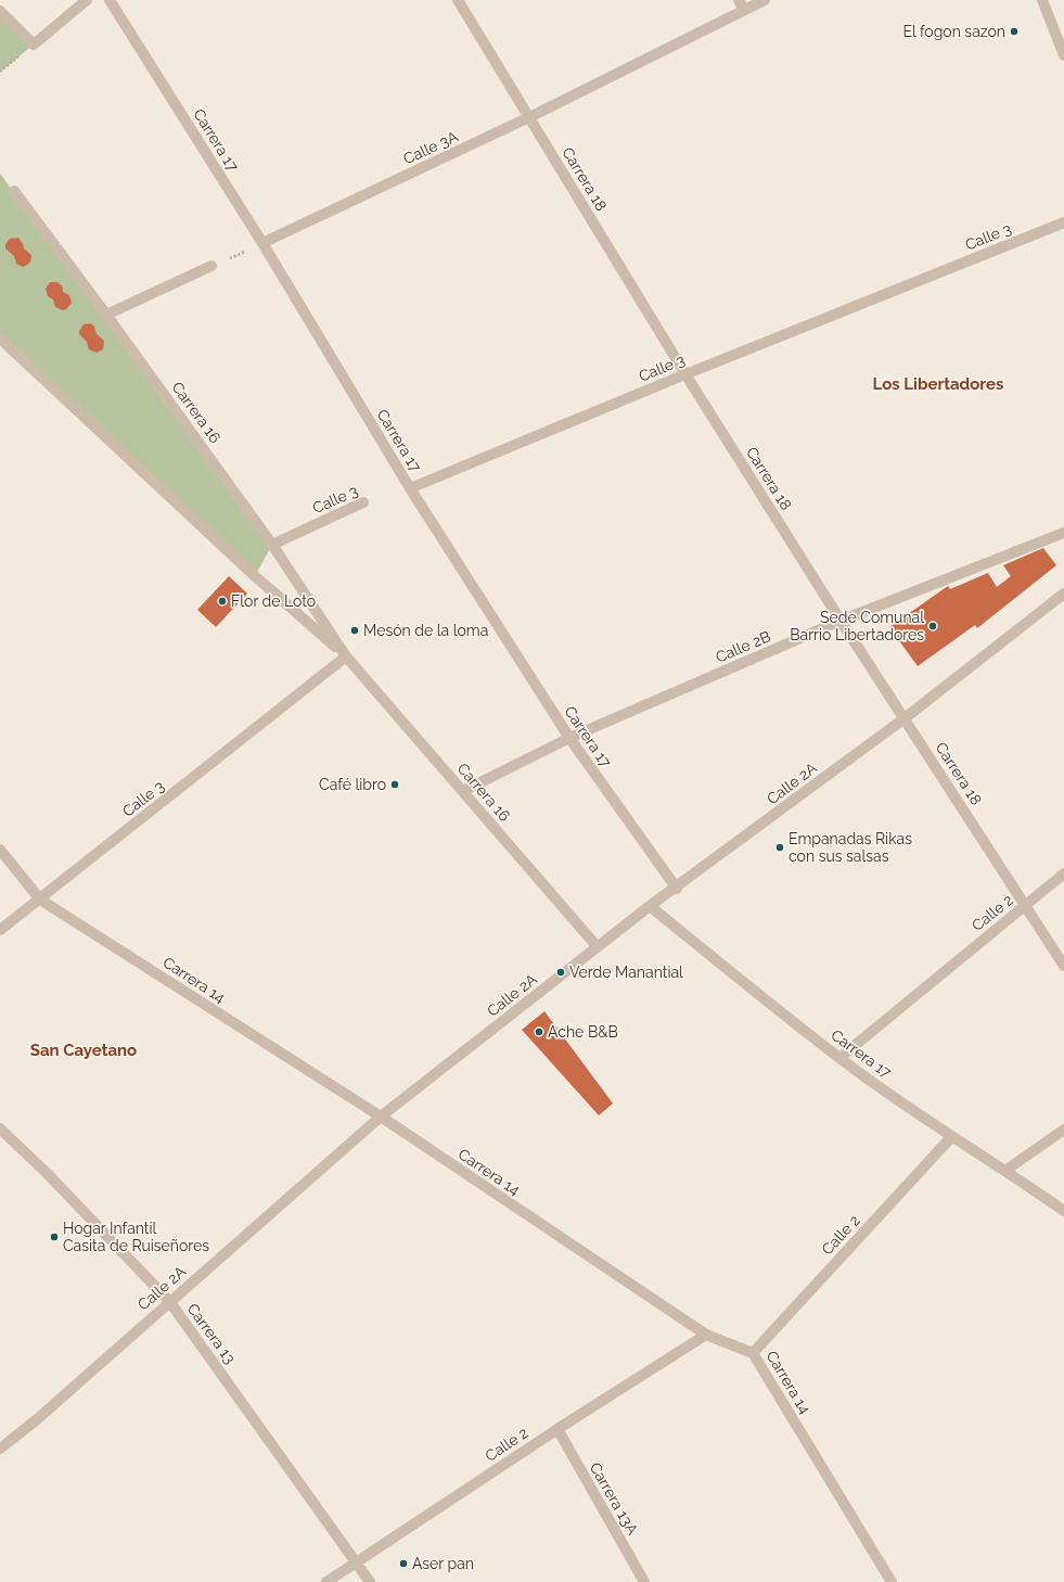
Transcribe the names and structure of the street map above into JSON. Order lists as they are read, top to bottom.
{
  "streets": {
    "street": [
      "Carrera 17",
      "Calle 3A",
      "Carrera 18",
      "Calle 3",
      "Carrera 16",
      "Calle 2B",
      "Calle 2A",
      "Calle 2",
      "Carrera 14",
      "Carrera 13",
      "Carrera 13A"
    ]
  },
  "crossings": [
    ["Carrera 17", "Calle 3A"],
    ["Carrera 17", "Calle 3"],
    ["Carrera 17", "Calle 2B"],
    ["Carrera 17", "Calle 2A"],
    ["Carrera 17", "Calle 2"],
    ["Calle 3A", "Carrera 18"],
    ["Carrera 18", "Calle 3"],
    ["Carrera 18", "Calle 2B"],
    ["Carrera 18", "Calle 2A"],
    ["Carrera 18", "Calle 2"],
    ["Calle 3", "Carrera 16"],
    ["Calle 3", "Carrera 14"],
    ["Carrera 16", "Calle 2B"],
    ["Carrera 16", "Calle 2A"],
    ["Calle 2A", "Carrera 14"],
    ["Calle 2A", "Carrera 13"],
    ["Calle 2", "Carrera 14"],
    ["Calle 2", "Carrera 13"],
    ["Calle 2", "Carrera 13A"]
  ],
  "districts": ["Los Libertadores", "San Cayetano"],
  "places": [
    "El fogon sazon",
    "Flor de Loto",
    "Sede Comunal Barrio Libertadores",
    "Mesón de la loma",
    "Café libro",
    "Empanadas Rikas con sus salsas",
    "Verde Manantial",
    "Ache B&B",
    "Hogar Infantil Casita de Ruiseñores",
    "Aser pan"
  ]
}
